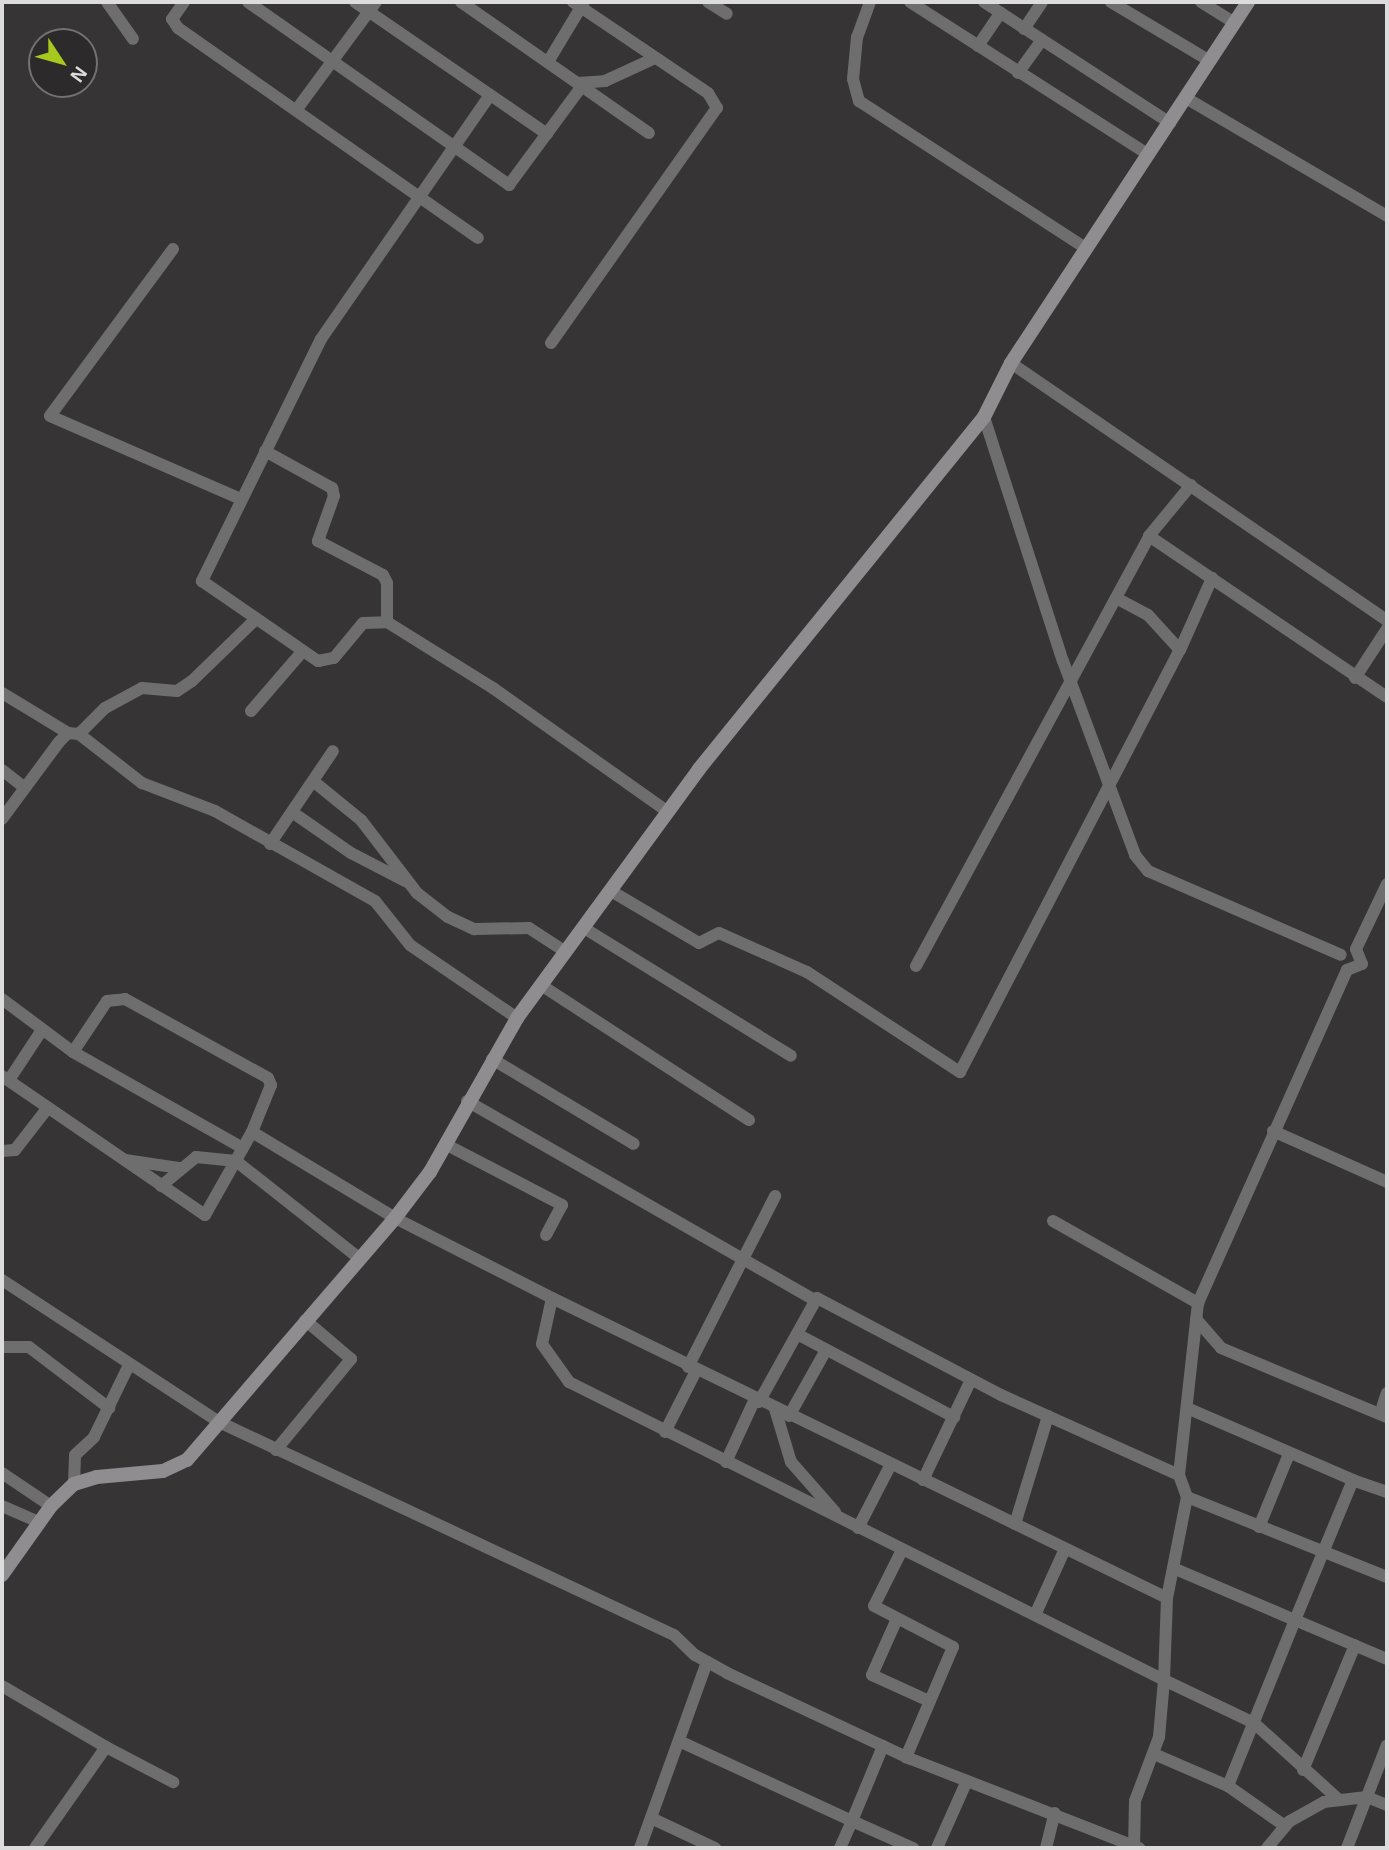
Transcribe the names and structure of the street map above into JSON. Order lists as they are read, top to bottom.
{
  "north": "bottom right"
}
